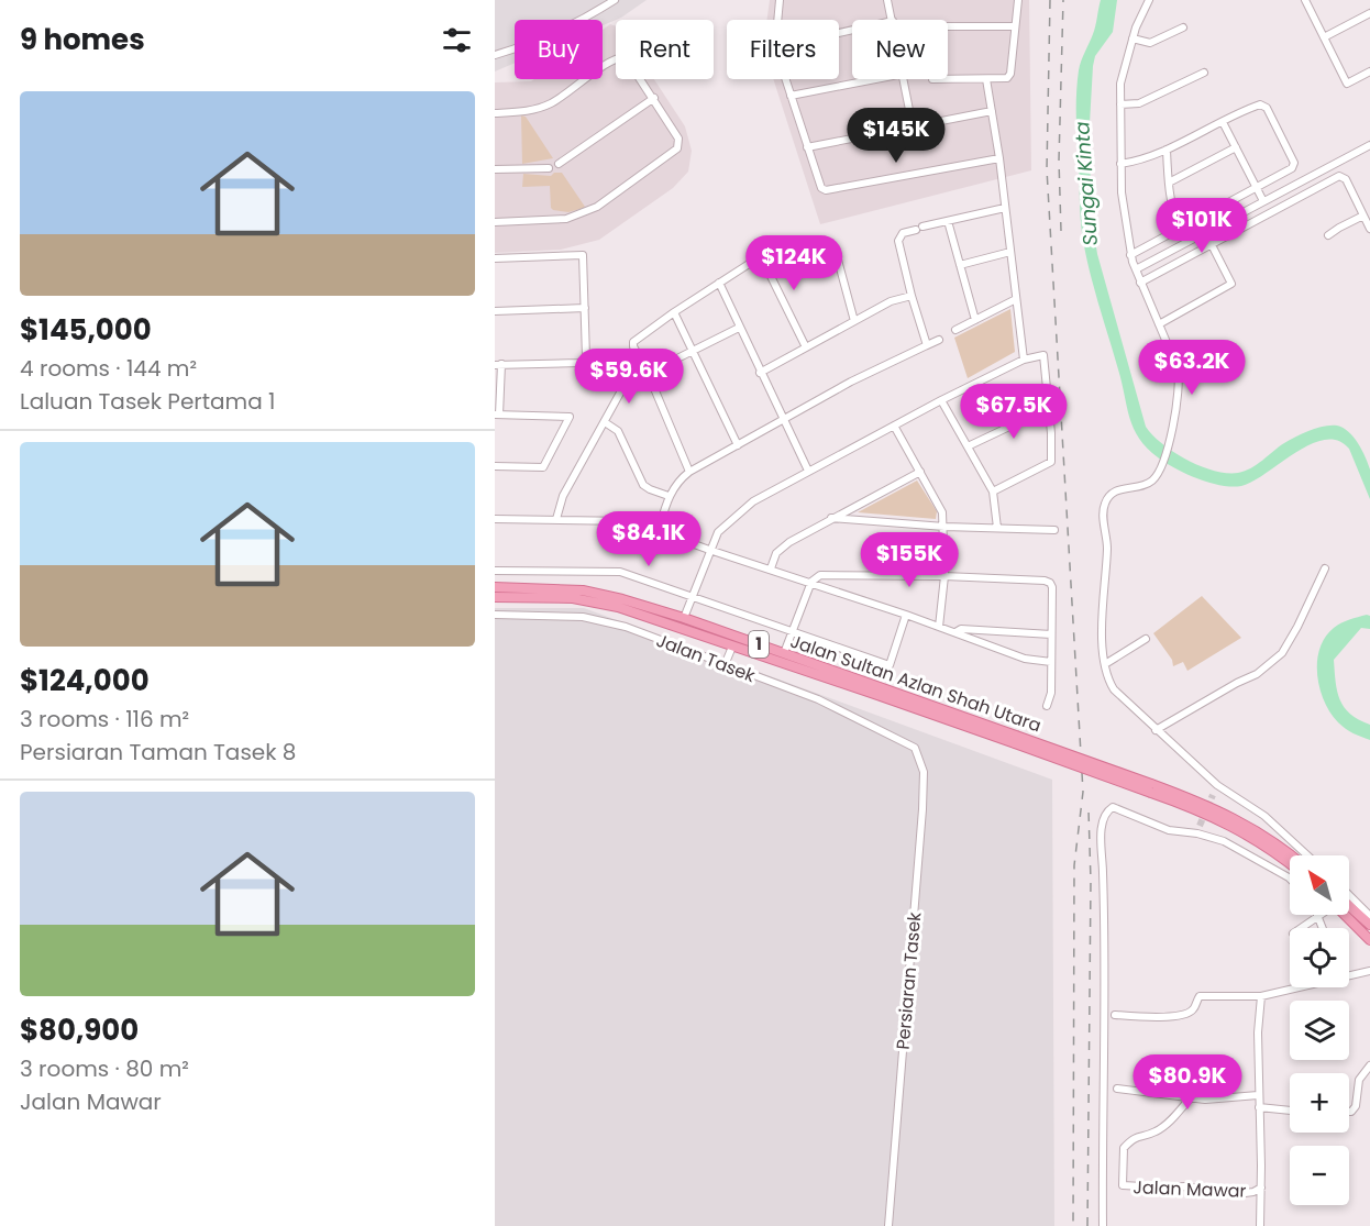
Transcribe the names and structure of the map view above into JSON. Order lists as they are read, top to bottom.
{
  "streets": {
    "main road": ["1", "Jalan Sultan Azlan Shah Utara"],
    "street": ["Jalan Tasek", "Persiaran Tasek", "Jalan Mawar"]
  },
  "crossings": [
    ["Jalan Tasek", "Persiaran Tasek"]
  ],
  "water": ["Sungai Kinta"],
  "north": "top left",
  "page": {
    "heading": "9 homes",
    "chip": [
      "Buy",
      "Rent",
      "Filters",
      "New"
    ],
    "list": [
      {
        "name": "$145,000",
        "note": "4 rooms · 144 m² · Laluan Tasek Pertama 1"
      },
      {
        "name": "$124,000",
        "note": "3 rooms · 116 m² · Persiaran Taman Tasek 8"
      },
      {
        "name": "$80,900",
        "note": "3 rooms · 80 m² · Jalan Mawar"
      }
    ],
    "price": [
      "$145K",
      "$101K",
      "$124K",
      "$63.2K",
      "$59.6K",
      "$67.5K",
      "$84.1K",
      "$155K",
      "$80.9K"
    ],
    "map_buttons": ["+", "−"]
  }
}
